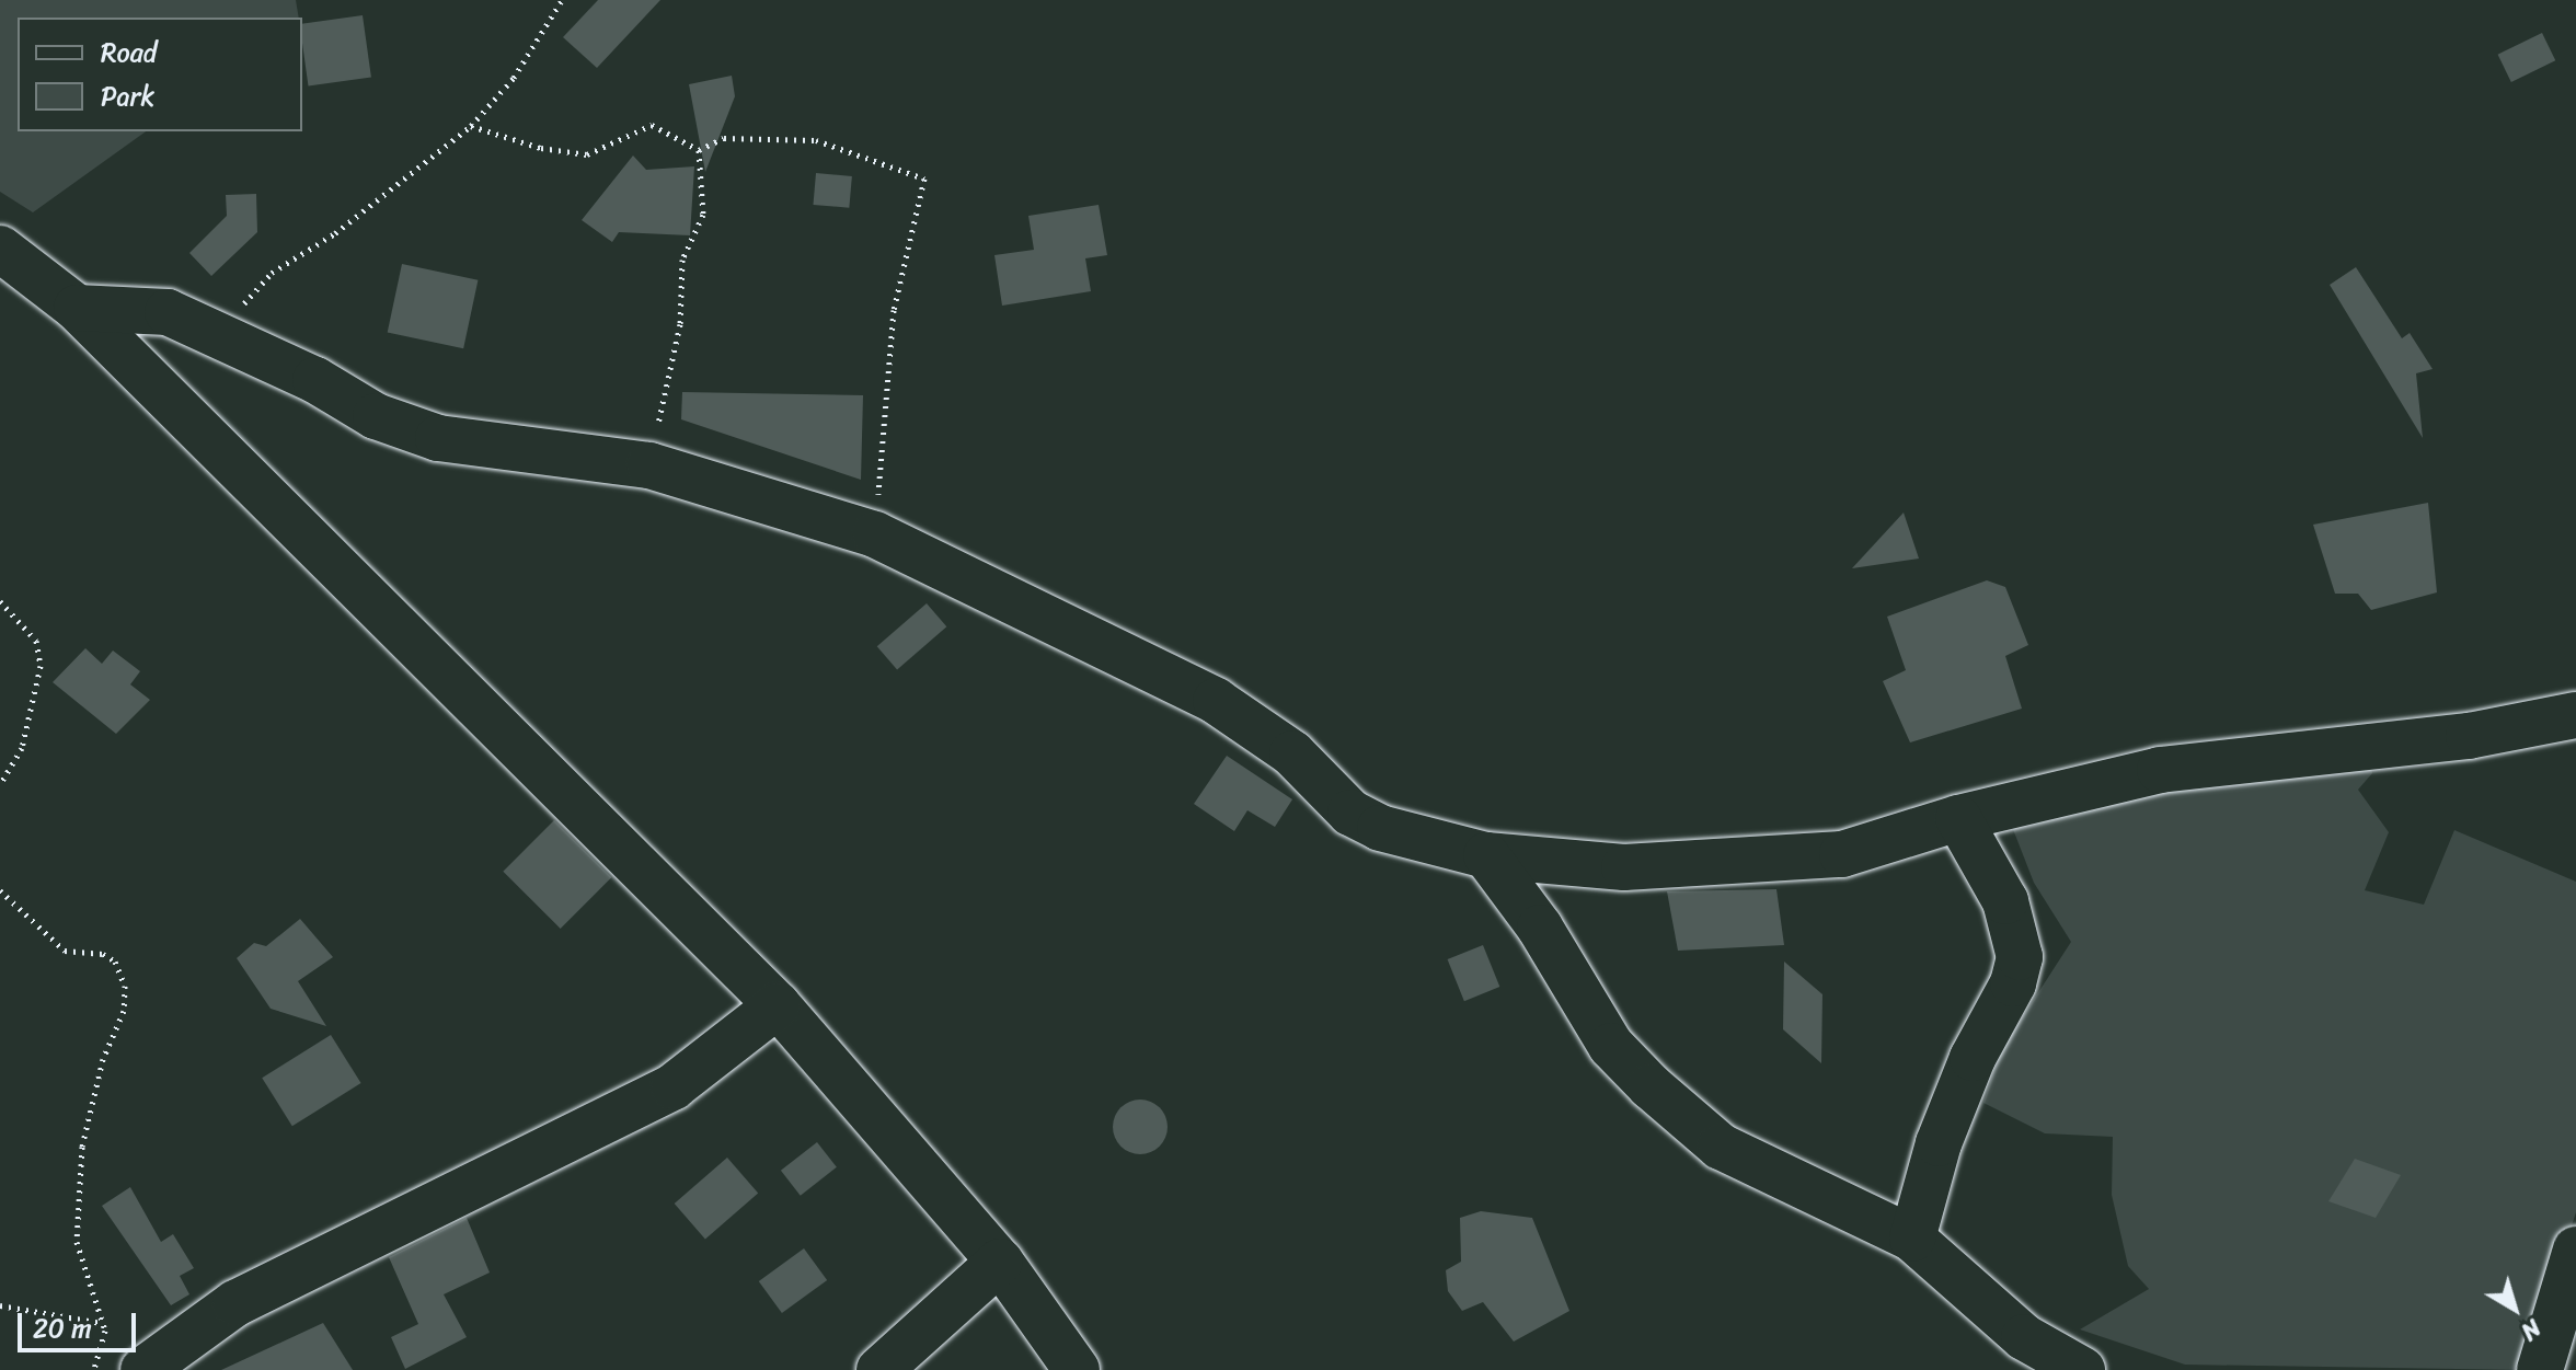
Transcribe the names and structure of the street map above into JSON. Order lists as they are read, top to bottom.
{
  "legend": ["Road", "Park"],
  "scale_bar": "20 m",
  "north": "bottom right"
}
